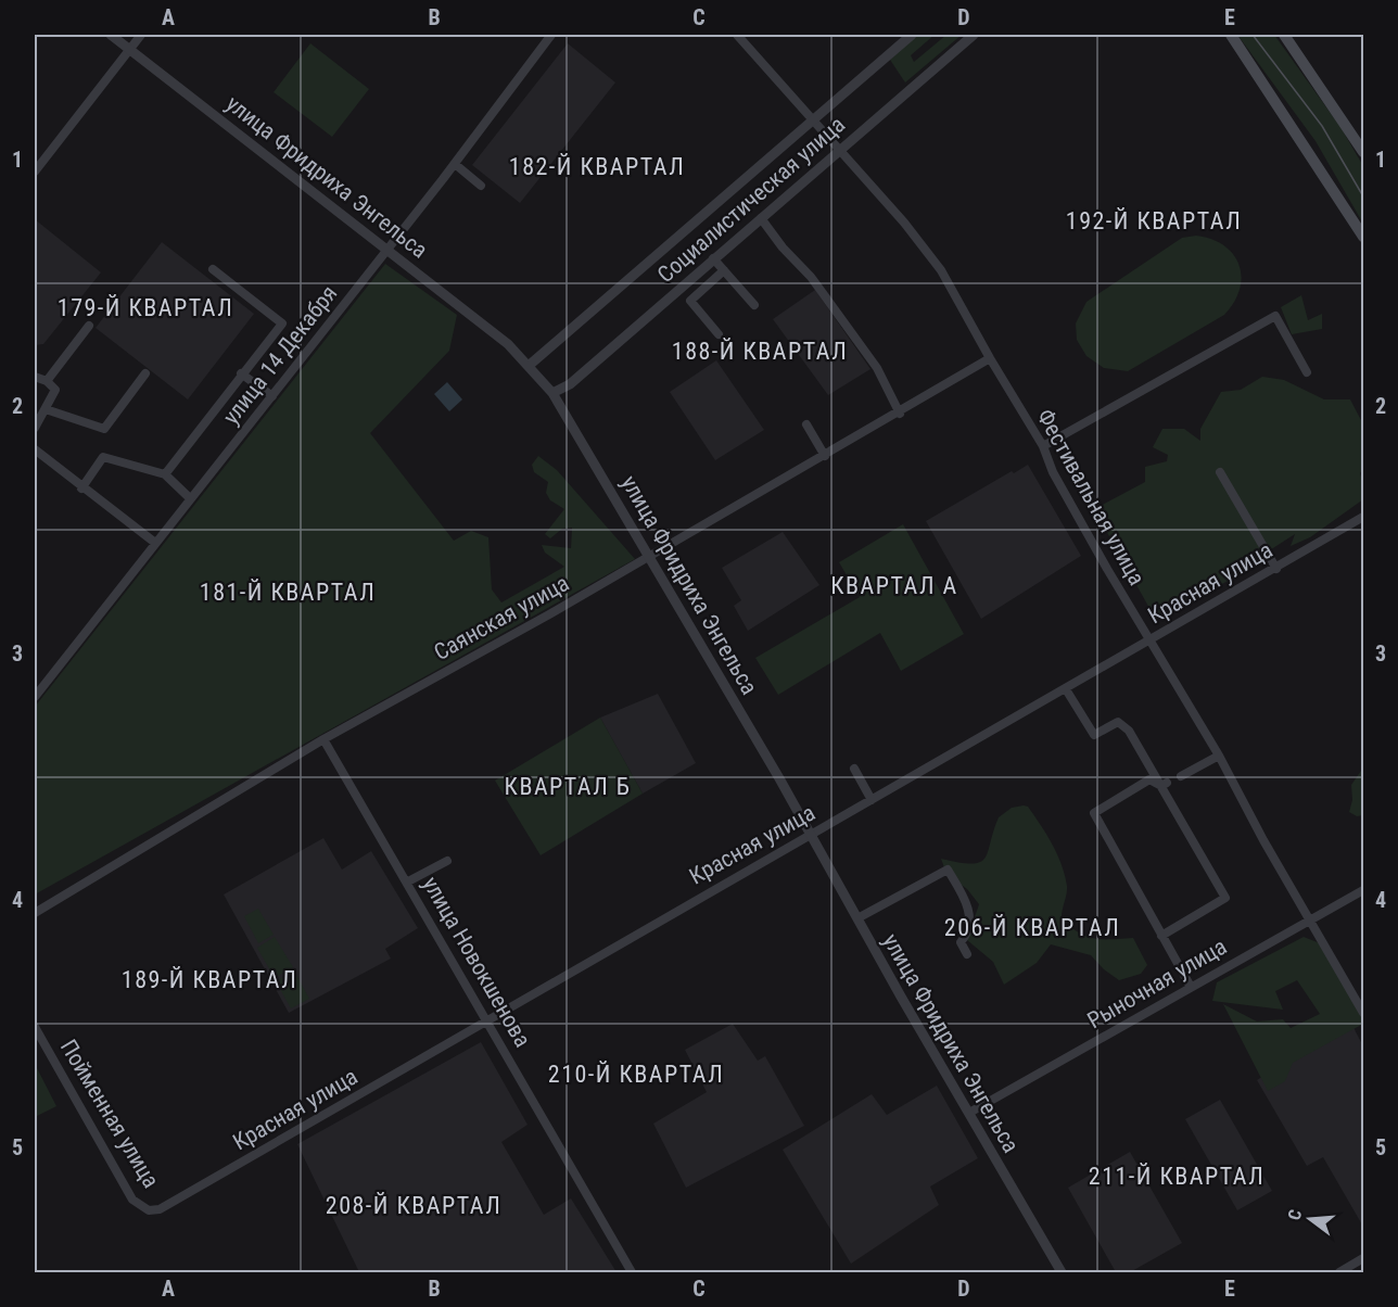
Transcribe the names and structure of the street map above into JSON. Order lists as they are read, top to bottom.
{
  "streets": {
    "street": [
      "улица Фридриха Энгельса",
      "Социалистическая улица",
      "улица 14 Декабря",
      "Фестивальная улица",
      "Красная улица",
      "Саянская улица",
      "улица Новокшенова",
      "Рыночная улица",
      "Пойменная улица"
    ]
  },
  "crossings": [
    ["улица Фридриха Энгельса", "Социалистическая улица"],
    ["улица Фридриха Энгельса", "улица 14 Декабря"],
    ["улица Фридриха Энгельса", "Красная улица"],
    ["улица Фридриха Энгельса", "Саянская улица"],
    ["улица Фридриха Энгельса", "Рыночная улица"],
    ["Социалистическая улица", "Фестивальная улица"],
    ["Фестивальная улица", "Красная улица"],
    ["Фестивальная улица", "Саянская улица"],
    ["Фестивальная улица", "Рыночная улица"],
    ["Красная улица", "улица Новокшенова"],
    ["Красная улица", "Пойменная улица"],
    ["Саянская улица", "улица Новокшенова"]
  ],
  "districts": [
    "182-Й КВАРТАЛ",
    "192-Й КВАРТАЛ",
    "179-Й КВАРТАЛ",
    "188-Й КВАРТАЛ",
    "КВАРТАЛ А",
    "181-Й КВАРТАЛ",
    "КВАРТАЛ Б",
    "206-Й КВАРТАЛ",
    "189-Й КВАРТАЛ",
    "210-Й КВАРТАЛ",
    "211-Й КВАРТАЛ",
    "208-Й КВАРТАЛ"
  ],
  "north": "left",
  "grid": {
    "columns": [
      "A",
      "B",
      "C",
      "D",
      "E"
    ],
    "rows": [
      "1",
      "2",
      "3",
      "4",
      "5"
    ]
  }
}
